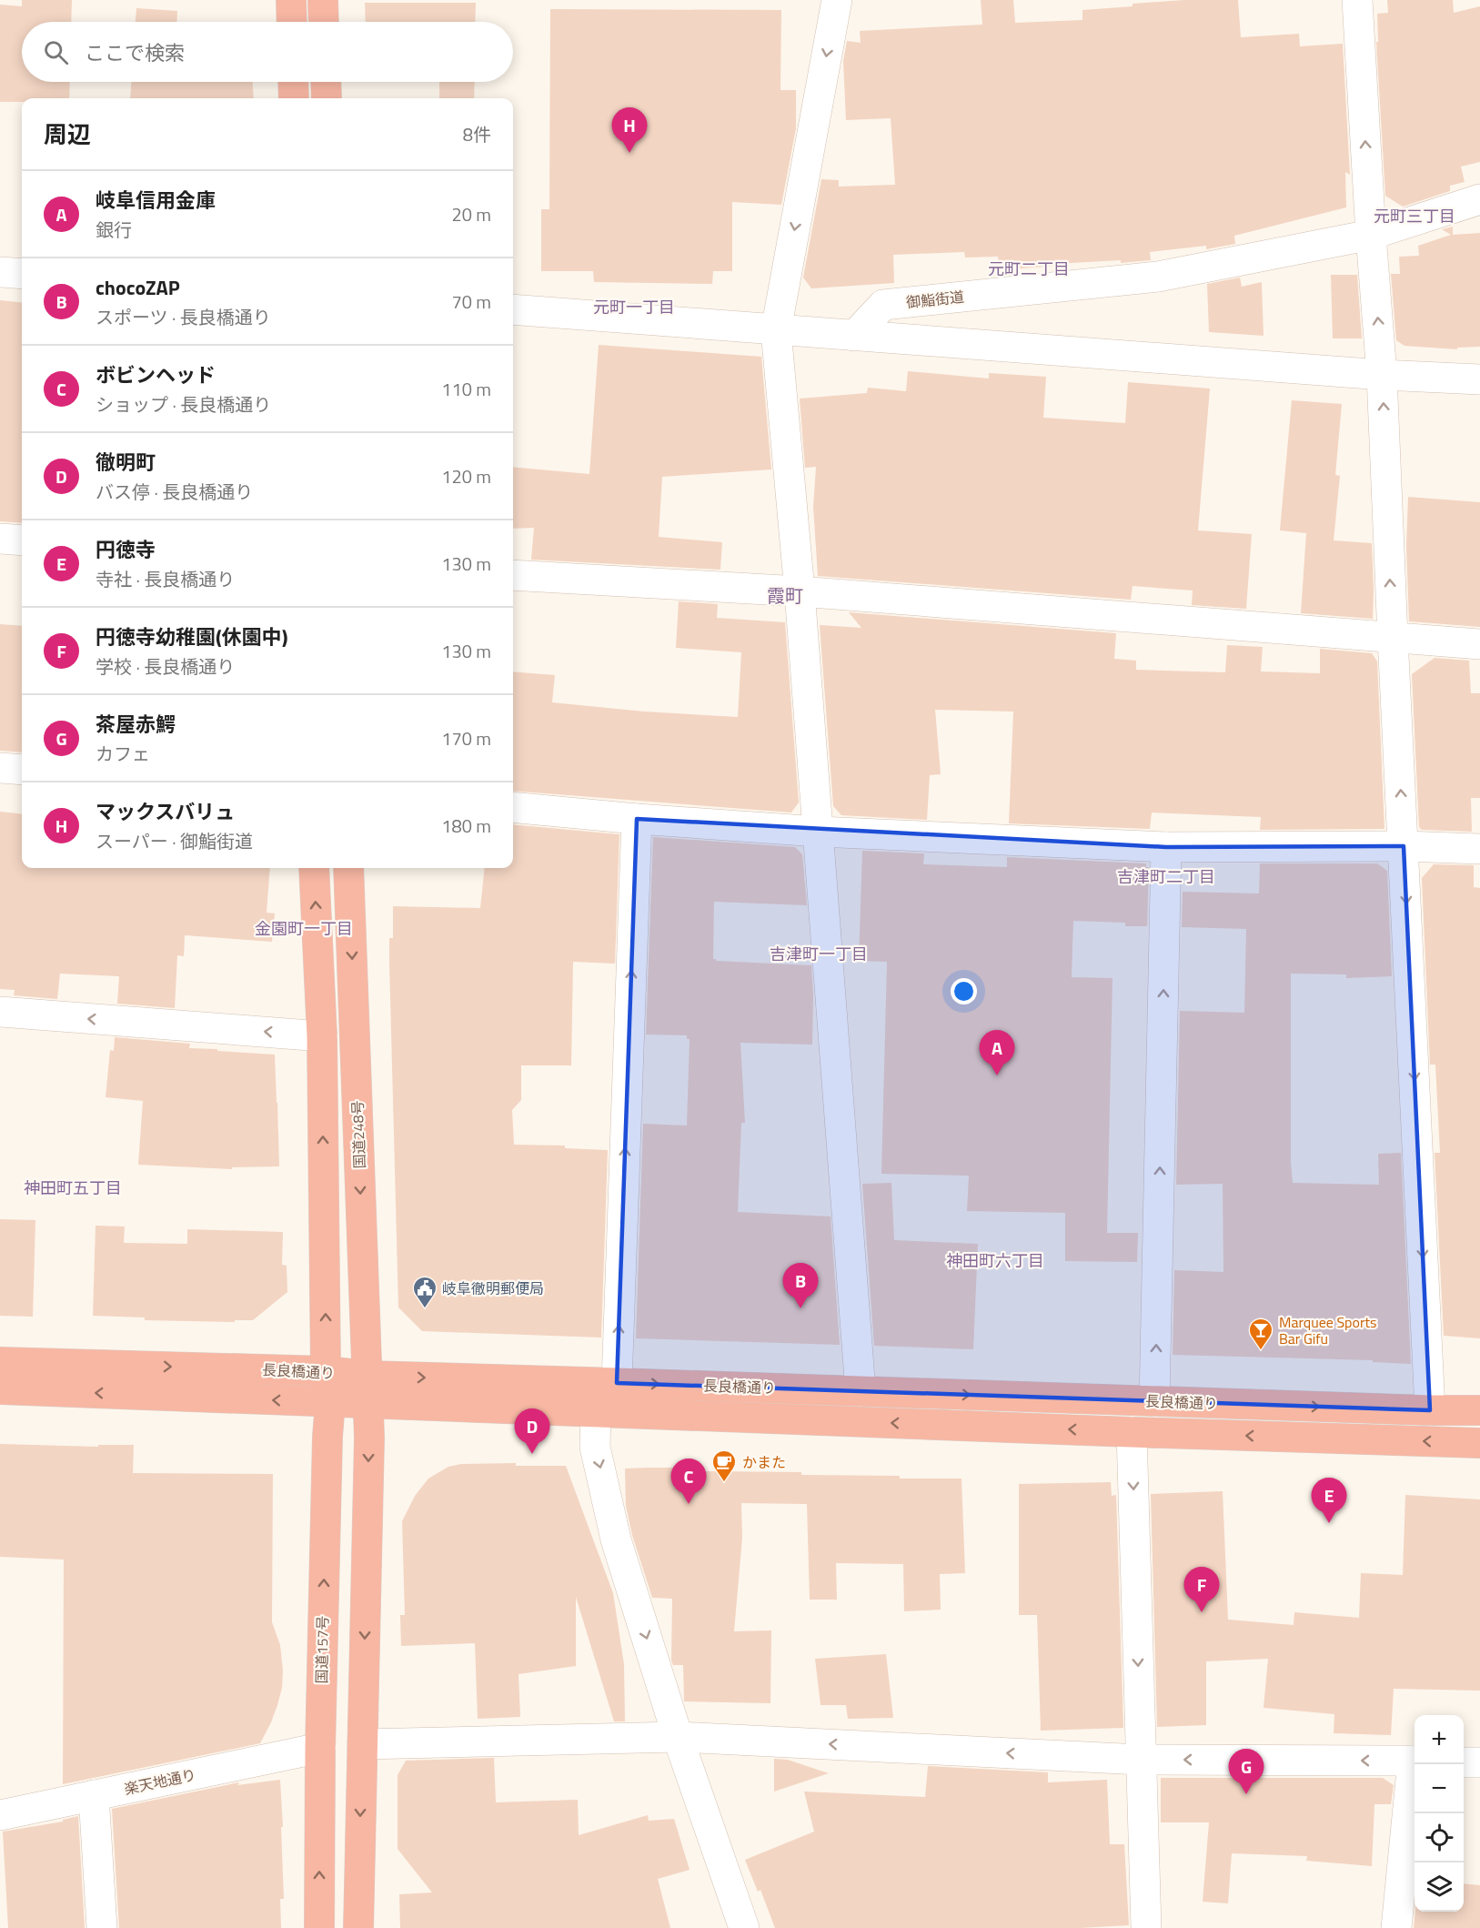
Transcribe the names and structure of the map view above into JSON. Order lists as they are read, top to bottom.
{
  "streets": {
    "highway": ["国道248号", "長良橋通り", "国道157号"],
    "street": ["御鮨街道", "楽天地通り"]
  },
  "crossings": [
    ["国道248号", "長良橋通り"],
    ["長良橋通り", "国道157号"],
    ["国道157号", "楽天地通り"]
  ],
  "districts": [
    "元町三丁目",
    "元町二丁目",
    "元町一丁目",
    "霞町",
    "吉津町二丁目",
    "金園町一丁目",
    "吉津町一丁目",
    "神田町五丁目",
    "神田町六丁目"
  ],
  "places": {
    "public building": ["岐阜徹明郵便局"],
    "bar": ["Marquee Sports Bar Gifu"],
    "cafe": ["かまた"]
  },
  "page": {
    "search": "ここで検索",
    "heading": ["周辺", "8件"],
    "pins": [
      "H",
      "A",
      "B",
      "D",
      "C",
      "E",
      "F",
      "G"
    ],
    "list": [
      {
        "mark": "A",
        "name": "岐阜信用金庫",
        "note": "銀行",
        "value": "20 m"
      },
      {
        "mark": "B",
        "name": "chocoZAP",
        "note": "スポーツ · 長良橋通り",
        "value": "70 m"
      },
      {
        "mark": "C",
        "name": "ボビンヘッド",
        "note": "ショップ · 長良橋通り",
        "value": "110 m"
      },
      {
        "mark": "D",
        "name": "徹明町",
        "note": "バス停 · 長良橋通り",
        "value": "120 m"
      },
      {
        "mark": "E",
        "name": "円徳寺",
        "note": "寺社 · 長良橋通り",
        "value": "130 m"
      },
      {
        "mark": "F",
        "name": "円徳寺幼稚園(休園中)",
        "note": "学校 · 長良橋通り",
        "value": "130 m"
      },
      {
        "mark": "G",
        "name": "茶屋赤鰐",
        "note": "カフェ",
        "value": "170 m"
      },
      {
        "mark": "H",
        "name": "マックスバリュ",
        "note": "スーパー · 御鮨街道",
        "value": "180 m"
      }
    ],
    "map_buttons": ["+", "−"]
  }
}
